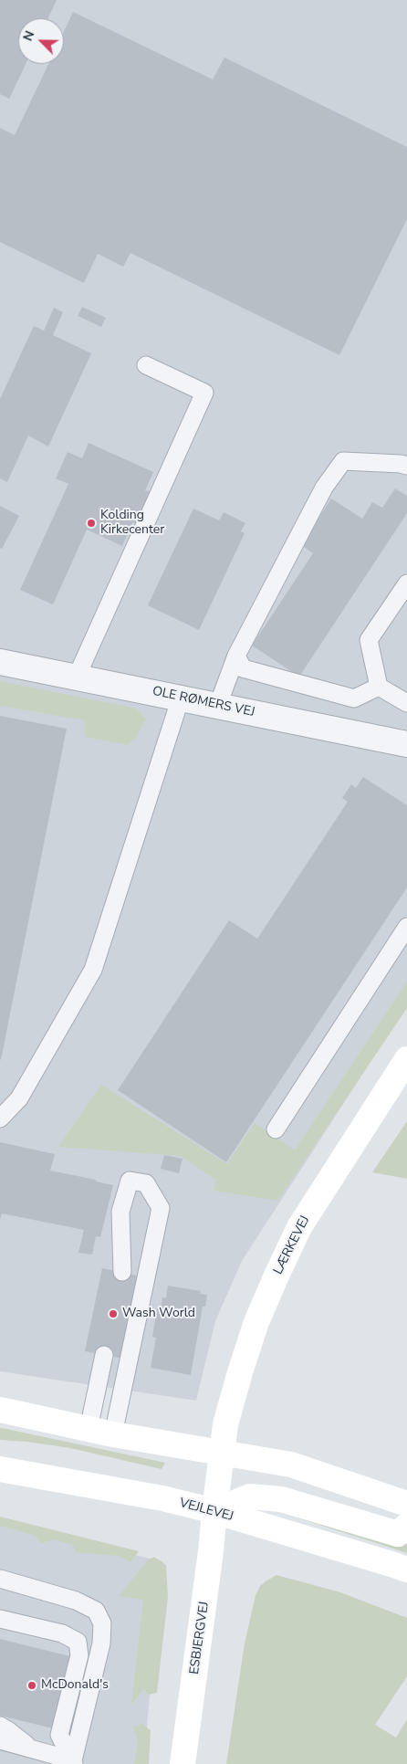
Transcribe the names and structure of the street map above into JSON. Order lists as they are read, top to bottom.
{
  "streets": {
    "main road": ["LÆRKEVEJ", "VEJLEVEJ", "ESBJERGVEJ"],
    "street": ["OLE RØMERS VEJ"]
  },
  "crossings": [
    ["LÆRKEVEJ", "VEJLEVEJ"],
    ["LÆRKEVEJ", "ESBJERGVEJ"],
    ["VEJLEVEJ", "ESBJERGVEJ"]
  ],
  "places": ["Kolding Kirkecenter", "Wash World", "McDonald's"],
  "north": "top left"
}
